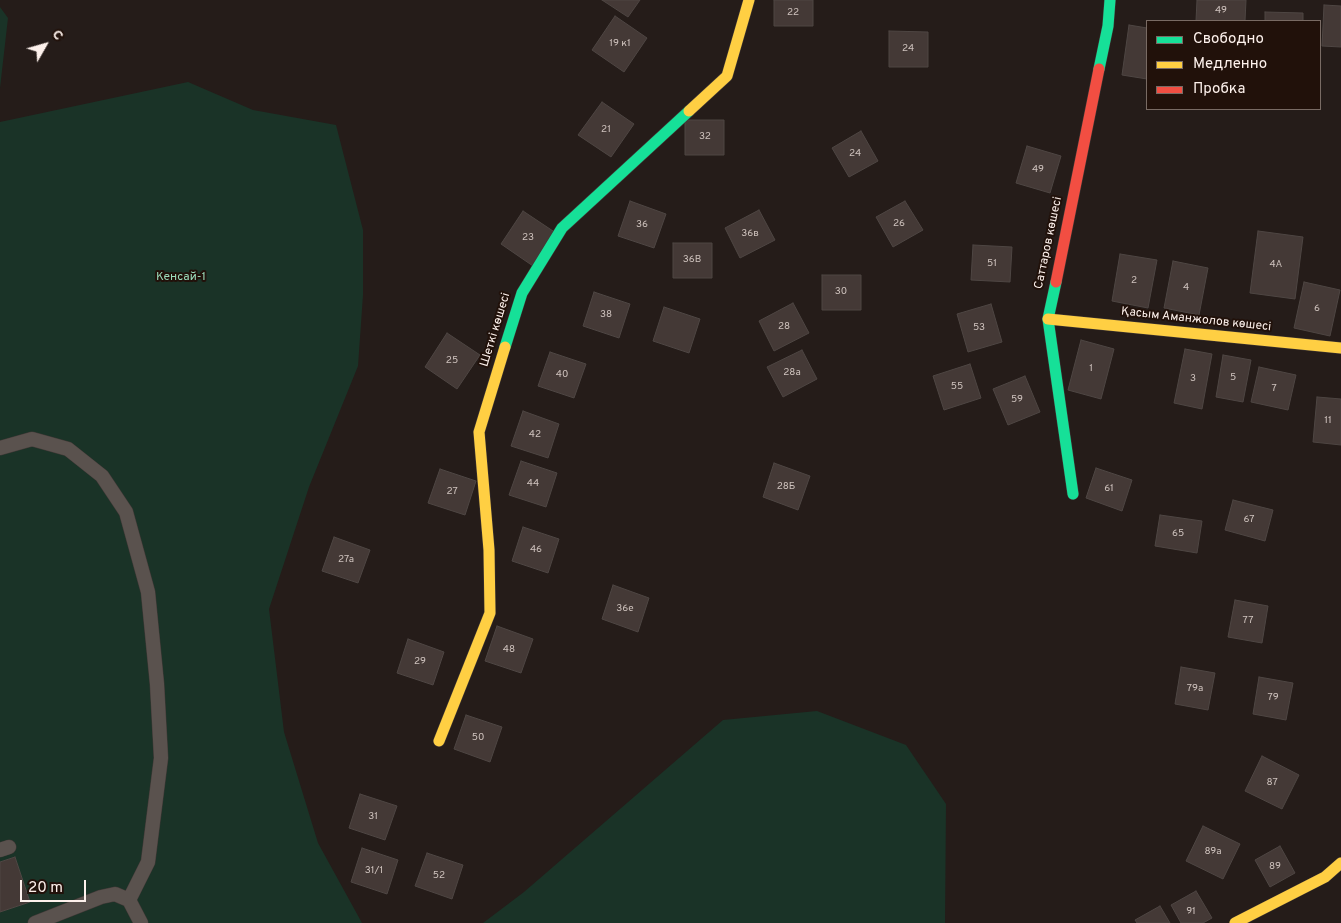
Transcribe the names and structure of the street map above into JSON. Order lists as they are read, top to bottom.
{
  "streets": {
    "street": ["Саттаров көшесі", "Қасым Аманжолов көшесі", "Шеткі көшесі"]
  },
  "crossings": [
    ["Саттаров көшесі", "Қасым Аманжолов көшесі"]
  ],
  "parks": ["Кенсай-1"],
  "house_numbers": [
    "49",
    "22",
    "19 к1",
    "24",
    "21",
    "32",
    "24",
    "49",
    "26",
    "36",
    "36в",
    "23",
    "36В",
    "51",
    "4А",
    "2",
    "4",
    "30",
    "6",
    "38",
    "28",
    "53",
    "25",
    "1",
    "28а",
    "40",
    "5",
    "3",
    "55",
    "7",
    "59",
    "11",
    "42",
    "44",
    "28Б",
    "61",
    "27",
    "67",
    "65",
    "46",
    "27а",
    "36е",
    "77",
    "48",
    "29",
    "79а",
    "79",
    "50",
    "87",
    "31",
    "89а",
    "89",
    "31/1",
    "52",
    "91"
  ],
  "legend": ["Свободно", "Медленно", "Пробка"],
  "scale_bar": "20 m",
  "north": "top right"
}
